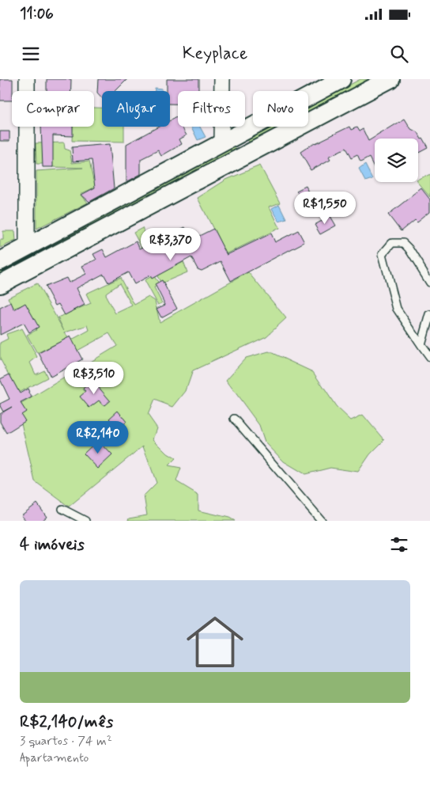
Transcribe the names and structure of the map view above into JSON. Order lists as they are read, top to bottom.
{
  "page": {
    "status": "11:06",
    "header": "Keyplace",
    "chip": [
      "Comprar",
      "Alugar",
      "Filtros",
      "Novo"
    ],
    "price": [
      "R$1,550",
      "R$3,370",
      "R$3,510",
      "R$2,140"
    ],
    "heading": "4 imóveis",
    "list": [
      {
        "name": "R$2,140/mês",
        "note": "3 quartos · 74 m² · Apartamento"
      }
    ]
  }
}
